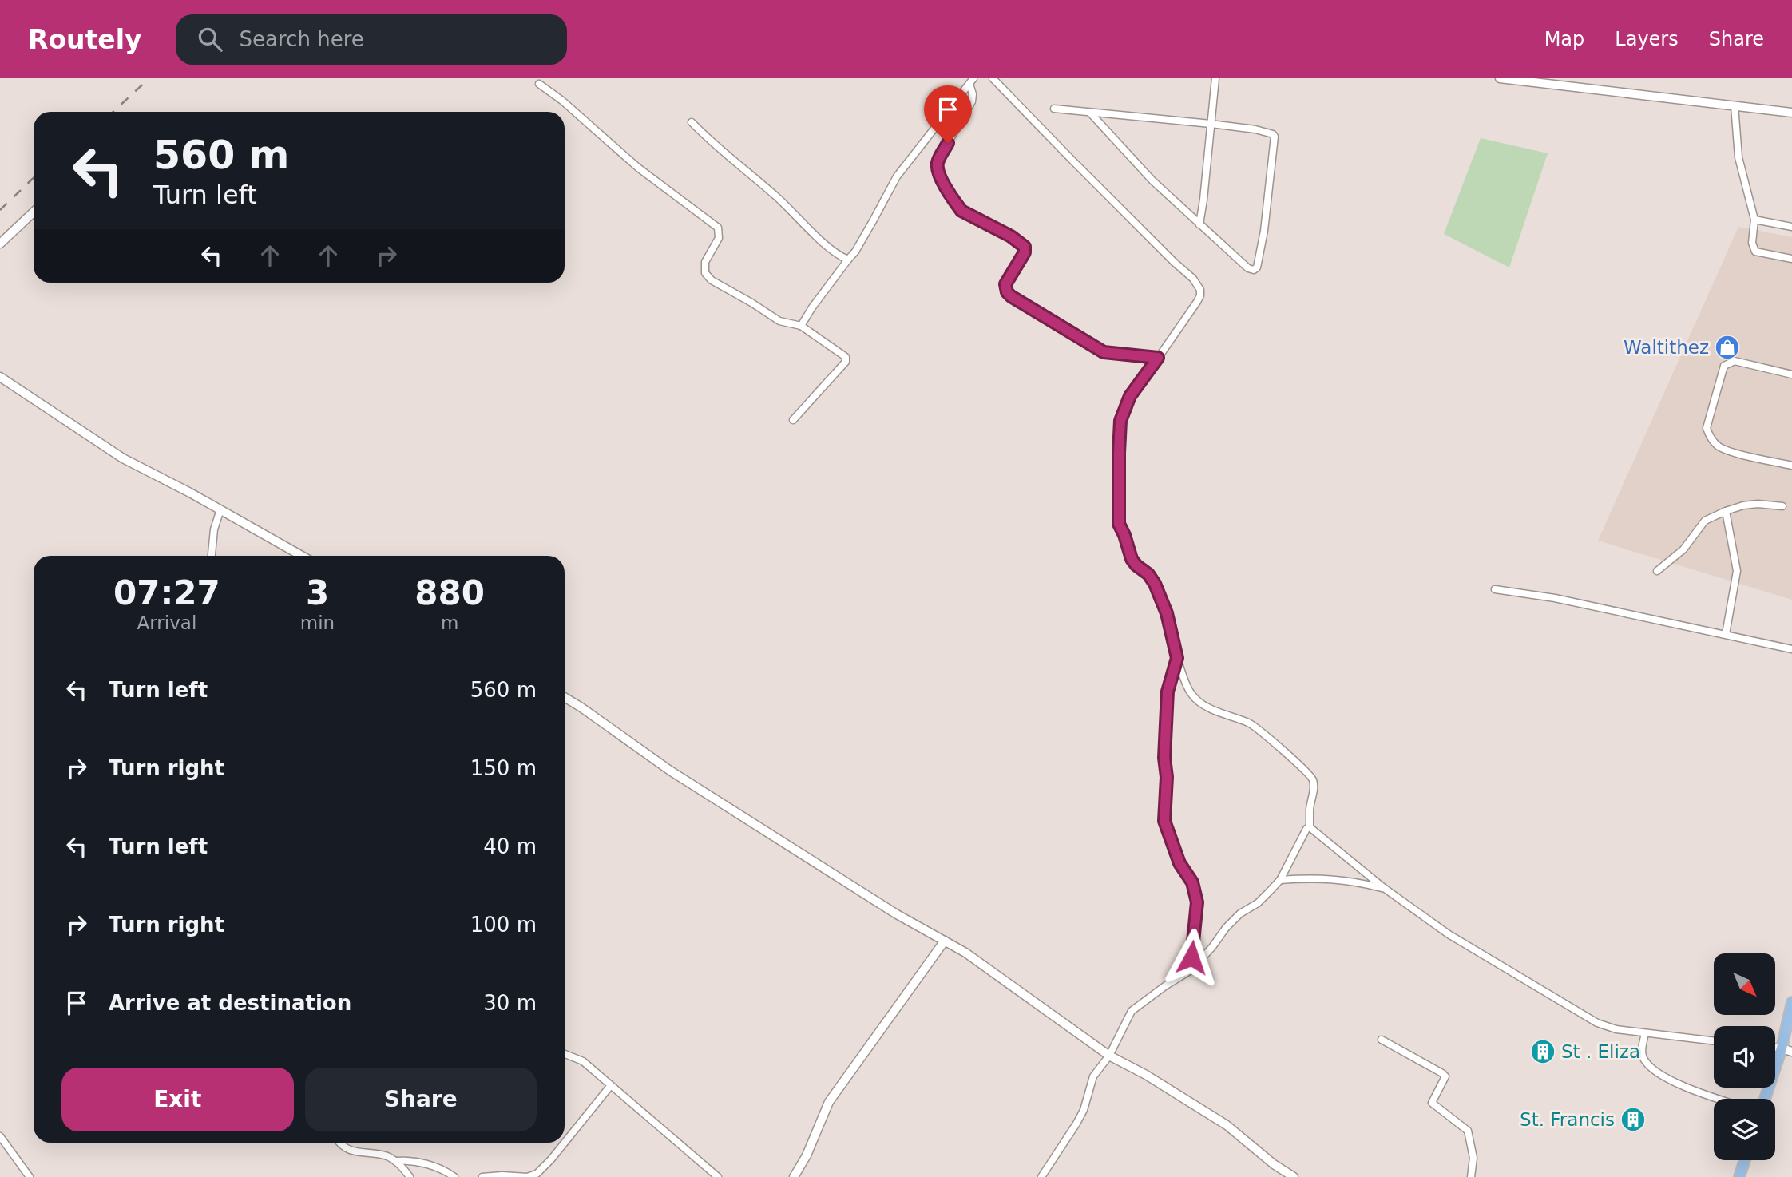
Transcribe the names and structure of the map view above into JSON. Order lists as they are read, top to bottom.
{
  "places": {
    "shop": ["Waltithez"],
    "building": ["St . Eliza", "St. Francis"]
  },
  "north": "bottom right",
  "page": {
    "header": "Routely",
    "search": "Search here",
    "nav": ["Map", "Layers", "Share"],
    "turn": ["560 m", "Turn left"],
    "eta": [
      "07:27",
      "Arrival",
      "3",
      "min",
      "880",
      "m"
    ],
    "list": [
      {
        "name": "Turn left",
        "value": "560 m"
      },
      {
        "name": "Turn right",
        "value": "150 m"
      },
      {
        "name": "Turn left",
        "value": "40 m"
      },
      {
        "name": "Turn right",
        "value": "100 m"
      },
      {
        "name": "Arrive at destination",
        "value": "30 m"
      }
    ],
    "buttons": ["Exit", "Share"]
  }
}
